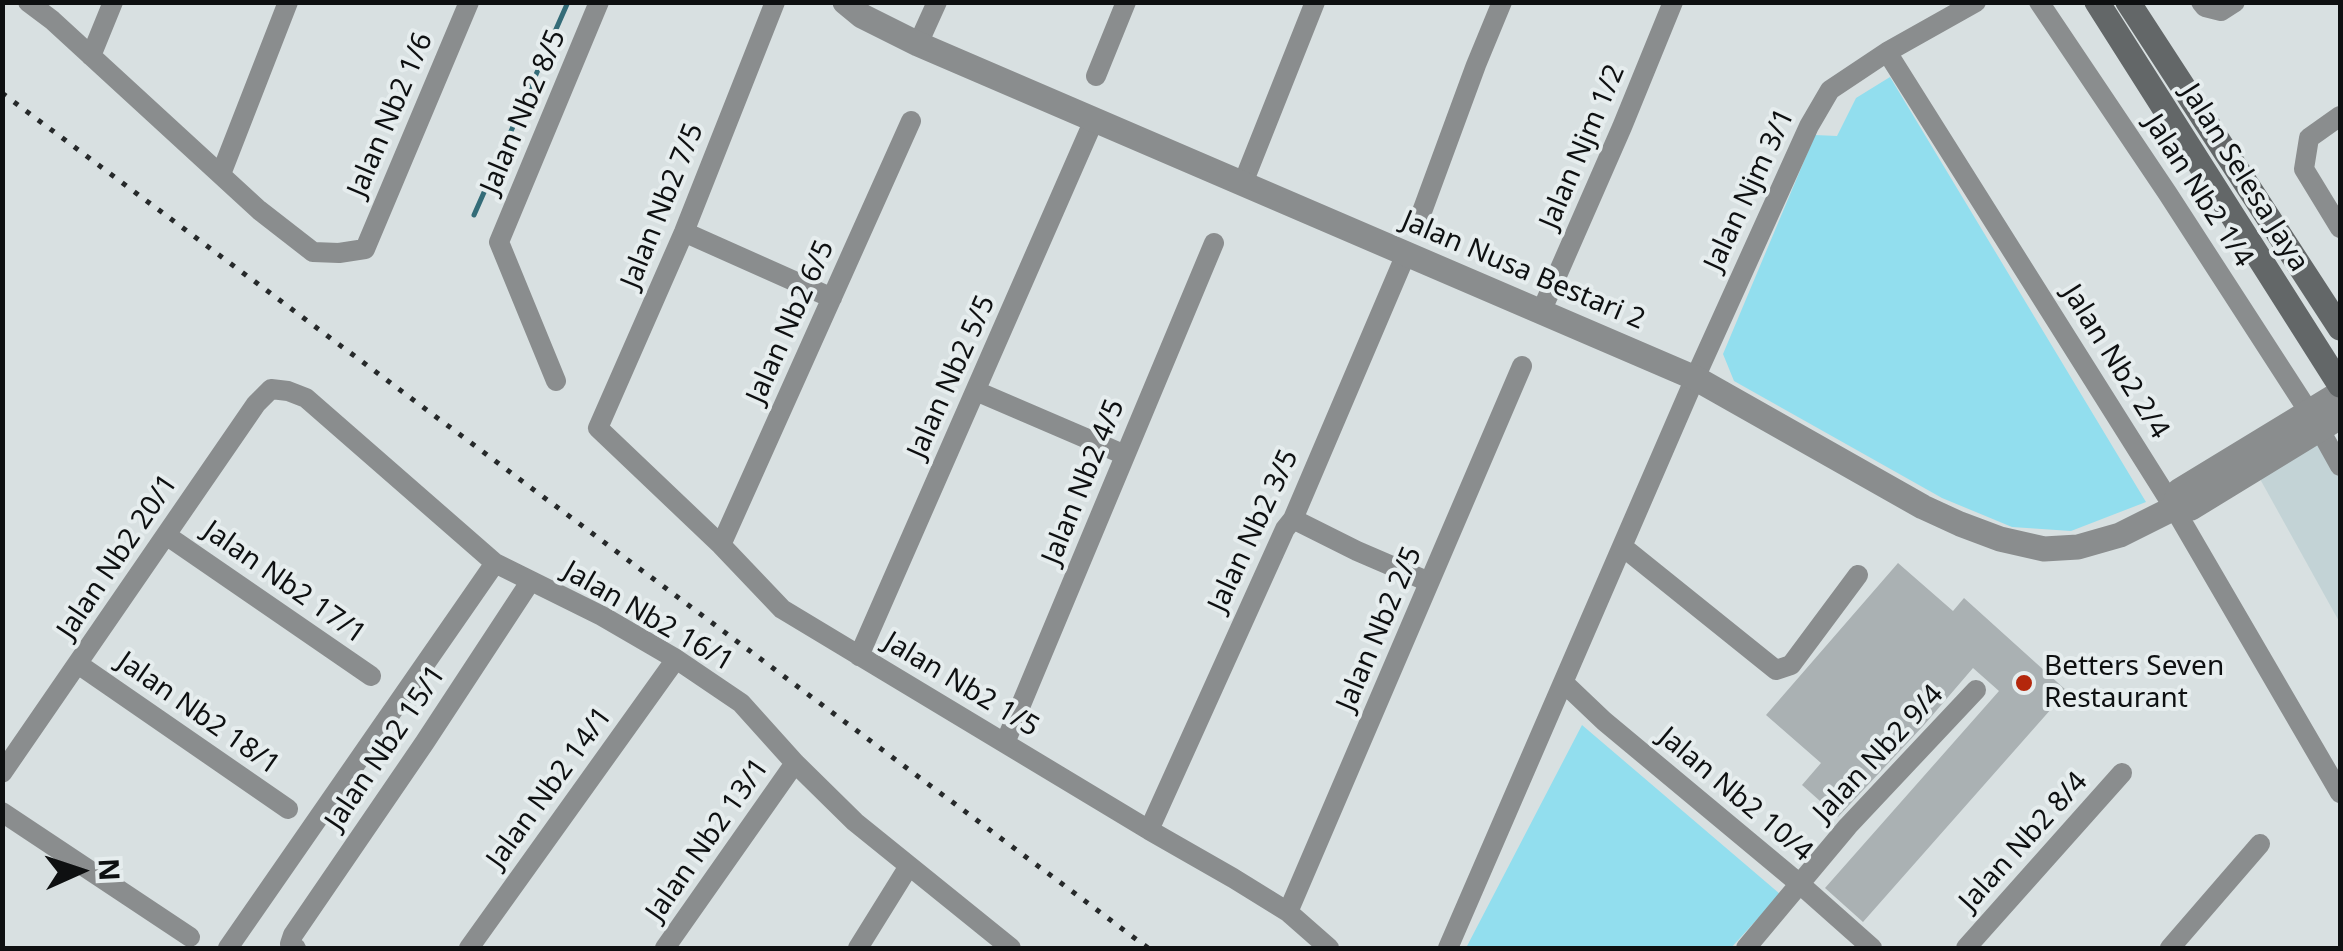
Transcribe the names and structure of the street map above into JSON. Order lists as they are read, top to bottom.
{
  "streets": {
    "main road": ["Jalan Selesa Jaya"],
    "street": [
      "Jalan Nb2 8/5",
      "Jalan Nb2 1/6",
      "Jalan Njm 1/2",
      "Jalan Njm 3/1",
      "Jalan Nb2 1/4",
      "Jalan Nb2 7/5",
      "Jalan Nusa Bestari 2",
      "Jalan Nb2 6/5",
      "Jalan Nb2 2/4",
      "Jalan Nb2 5/5",
      "Jalan Nb2 4/5",
      "Jalan Nb2 3/5",
      "Jalan Nb2 20/1",
      "Jalan Nb2 17/1",
      "Jalan Nb2 16/1",
      "Jalan Nb2 2/5",
      "Jalan Nb2 1/5",
      "Jalan Nb2 18/1",
      "Jalan Nb2 15/1",
      "Jalan Nb2 9/4",
      "Jalan Nb2 14/1",
      "Jalan Nb2 10/4",
      "Jalan Nb2 13/1",
      "Jalan Nb2 8/4"
    ]
  },
  "crossings": [
    ["Jalan Njm 1/2", "Jalan Nusa Bestari 2"],
    ["Jalan Njm 3/1", "Jalan Nusa Bestari 2"],
    ["Jalan Njm 3/1", "Jalan Nb2 2/4"],
    ["Jalan Nb2 1/4", "Jalan Nusa Bestari 2"],
    ["Jalan Nb2 7/5", "Jalan Nb2 1/5"],
    ["Jalan Nusa Bestari 2", "Jalan Nb2 2/4"],
    ["Jalan Nusa Bestari 2", "Jalan Nb2 5/5"],
    ["Jalan Nusa Bestari 2", "Jalan Nb2 3/5"],
    ["Jalan Nb2 6/5", "Jalan Nb2 1/5"],
    ["Jalan Nb2 5/5", "Jalan Nb2 1/5"],
    ["Jalan Nb2 4/5", "Jalan Nb2 1/5"],
    ["Jalan Nb2 3/5", "Jalan Nb2 1/5"],
    ["Jalan Nb2 20/1", "Jalan Nb2 17/1"],
    ["Jalan Nb2 20/1", "Jalan Nb2 16/1"],
    ["Jalan Nb2 20/1", "Jalan Nb2 18/1"],
    ["Jalan Nb2 16/1", "Jalan Nb2 15/1"],
    ["Jalan Nb2 16/1", "Jalan Nb2 14/1"],
    ["Jalan Nb2 16/1", "Jalan Nb2 13/1"],
    ["Jalan Nb2 2/5", "Jalan Nb2 1/5"],
    ["Jalan Nb2 9/4", "Jalan Nb2 10/4"]
  ],
  "places": ["Betters Seven Restaurant"],
  "north": "right"
}
